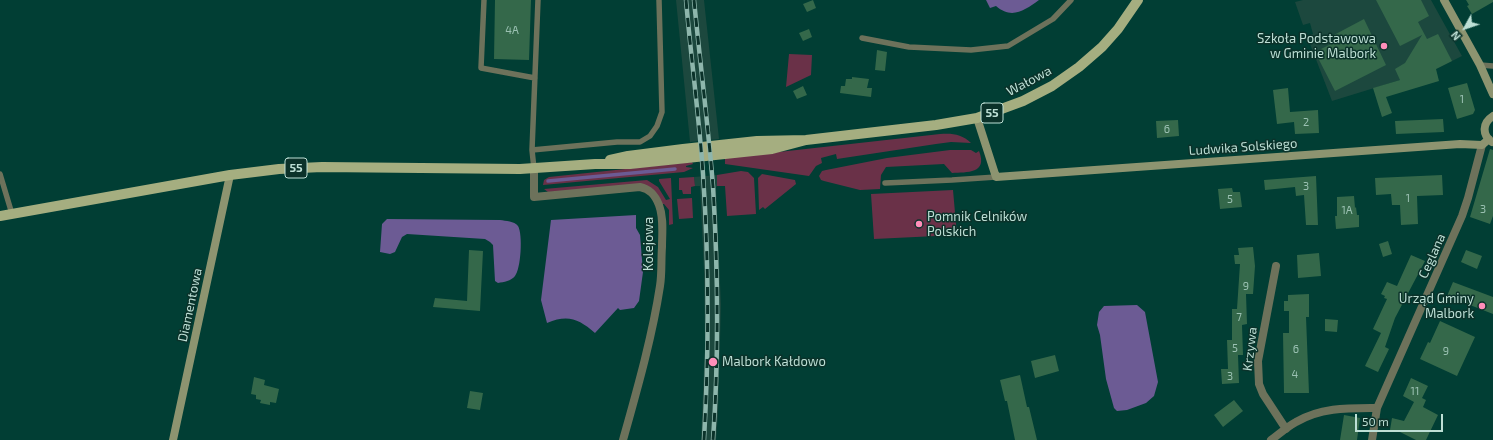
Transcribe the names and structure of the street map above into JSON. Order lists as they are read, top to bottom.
{
  "streets": {
    "main road": ["Wałowa", "55"],
    "street": [
      "Ludwika Solskiego",
      "Kolejowa",
      "Ceglana",
      "Diamentowa",
      "Krzywa"
    ]
  },
  "crossings": [
    ["Wałowa", "55"],
    ["Wałowa", "Kolejowa"],
    ["55", "Kolejowa"],
    ["55", "Diamentowa"],
    ["Ludwika Solskiego", "Ceglana"]
  ],
  "places": [
    "Szkoła Podstawowa w Gminie Malbork",
    "Pomnik Celników Polskich",
    "Urząd Gminy Malbork",
    "Malbork Kałdowo"
  ],
  "house_numbers": [
    "4A",
    "1",
    "2",
    "6",
    "3",
    "1",
    "5",
    "3",
    "1A",
    "9",
    "7",
    "5",
    "6",
    "9",
    "4",
    "3",
    "11"
  ],
  "scale_bar": "50 m",
  "north": "bottom left"
}
